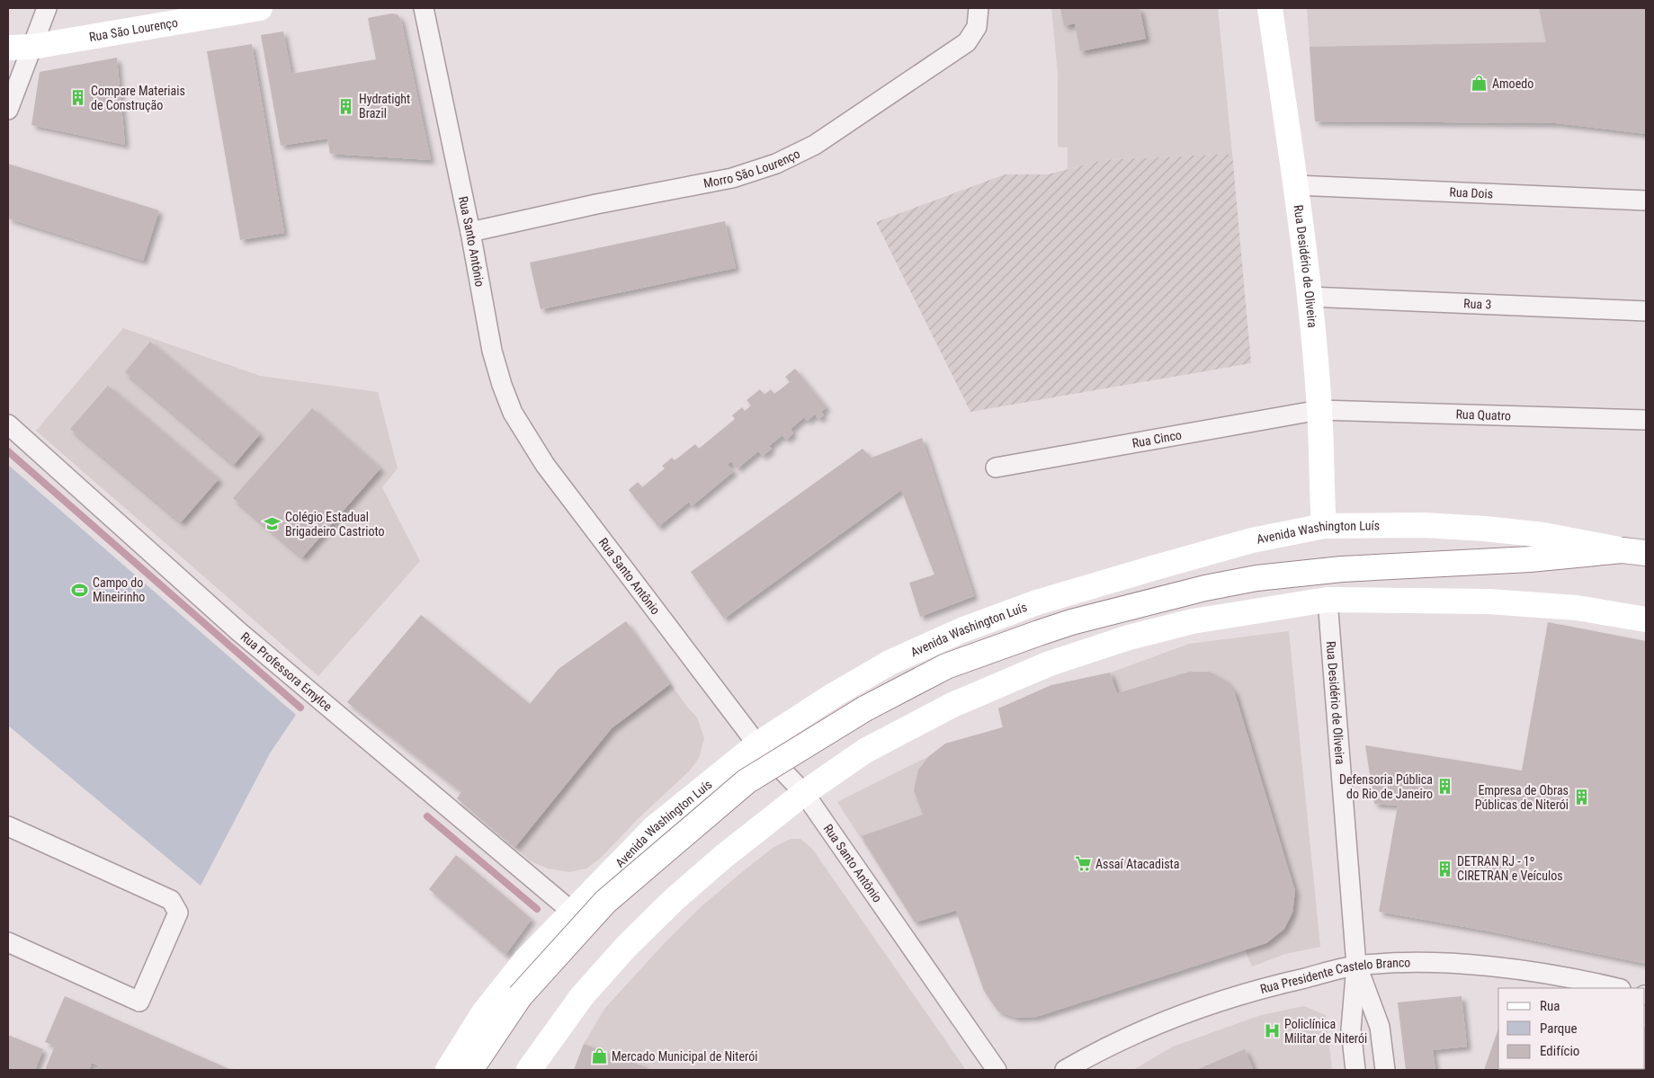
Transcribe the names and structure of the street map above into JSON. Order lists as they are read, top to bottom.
{
  "streets": {
    "main road": ["Rua São Lourenço", "Rua Desidério de Oliveira", "Avenida Washington Luís"],
    "street": [
      "Morro São Lourenço",
      "Rua Dois",
      "Rua Santo Antônio",
      "Rua 3",
      "Rua Quatro",
      "Rua Cinco",
      "Rua Professora Emylce",
      "Rua Presidente Castelo Branco"
    ]
  },
  "crossings": [
    ["Morro São Lourenço", "Rua Santo Antônio"],
    ["Rua Dois", "Rua Desidério de Oliveira"],
    ["Rua Santo Antônio", "Avenida Washington Luís"],
    ["Rua Desidério de Oliveira", "Rua 3"],
    ["Rua Desidério de Oliveira", "Rua Quatro"],
    ["Rua Desidério de Oliveira", "Rua Cinco"],
    ["Rua Desidério de Oliveira", "Avenida Washington Luís"],
    ["Rua Desidério de Oliveira", "Rua Presidente Castelo Branco"],
    ["Rua Quatro", "Rua Cinco"],
    ["Avenida Washington Luís", "Rua Professora Emylce"]
  ],
  "places": {
    "shop": ["Amoedo", "Mercado Municipal de Niterói"],
    "building": [
      "Compare Materiais de Construção",
      "Hydratight Brazil",
      "Defensoria Pública do Rio de Janeiro",
      "Empresa de Obras Públicas de Niterói",
      "DETRAN RJ - 1º CIRETRAN e Veículos"
    ],
    "school or university": ["Colégio Estadual Brigadeiro Castrioto"],
    "sports": ["Campo do Mineirinho"],
    "supermarket": ["Assaí Atacadista"],
    "hospital": ["Policlínica Militar de Niterói"]
  },
  "legend": ["Rua", "Parque", "Edifício"]
}
